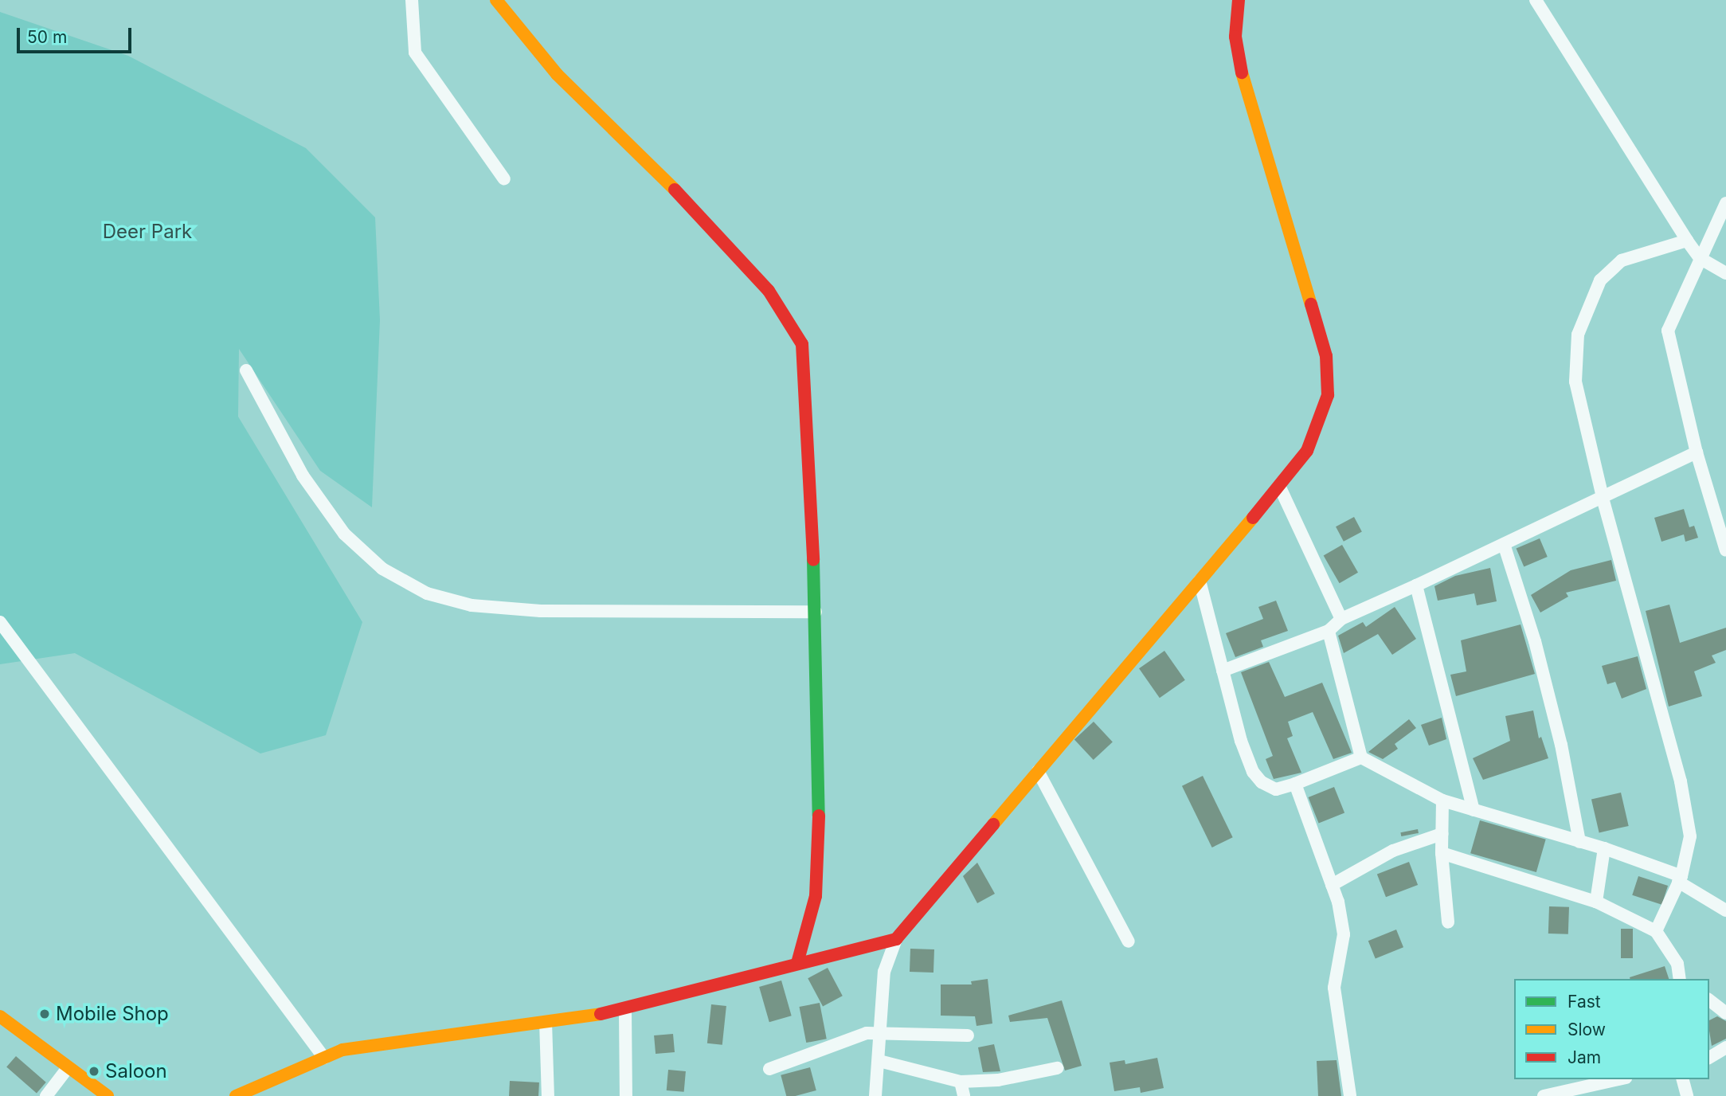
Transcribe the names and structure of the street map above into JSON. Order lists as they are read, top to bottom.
{
  "parks": ["Deer Park"],
  "places": ["Mobile Shop", "Saloon"],
  "legend": ["Fast", "Slow", "Jam"],
  "scale_bar": "50 m"
}
